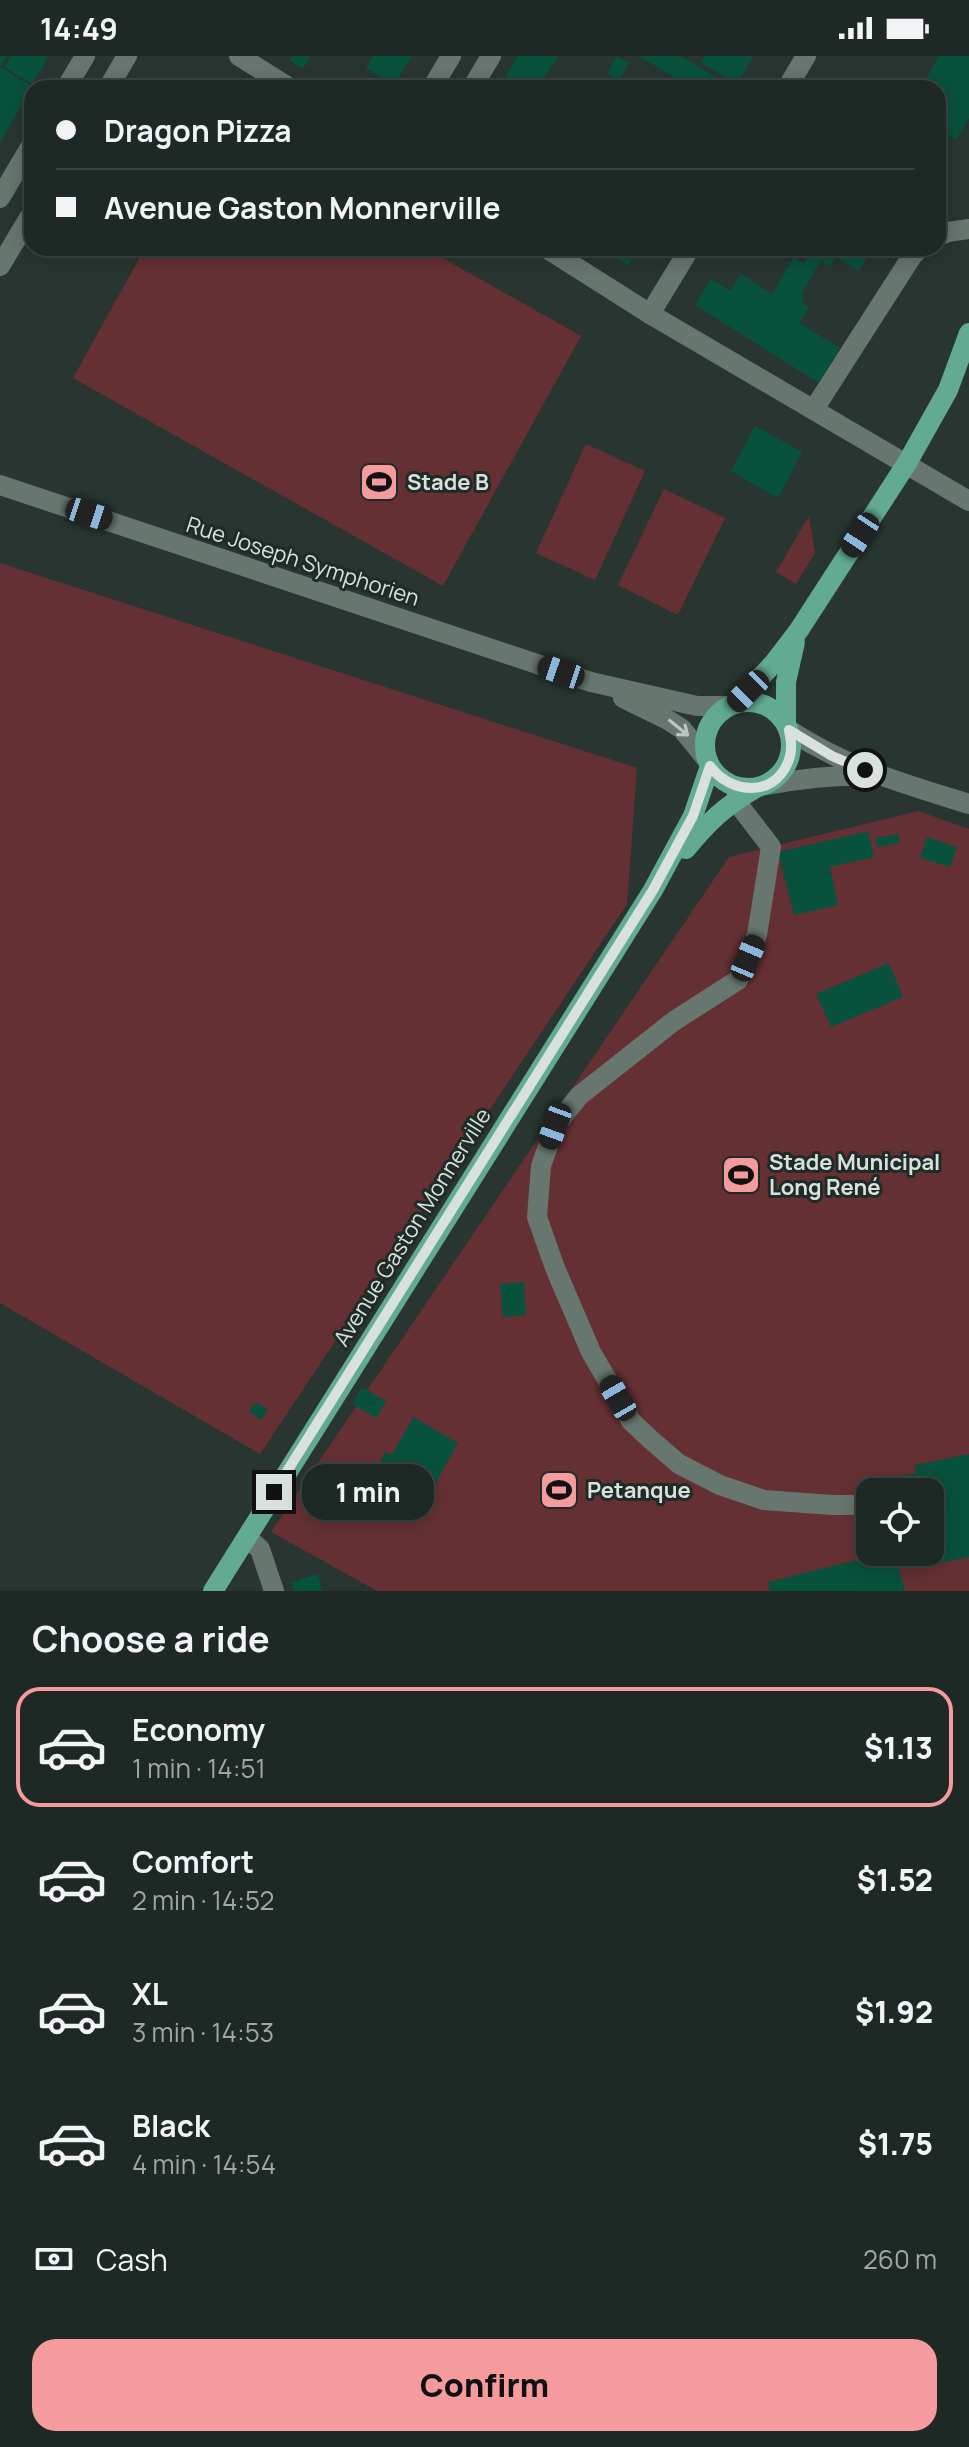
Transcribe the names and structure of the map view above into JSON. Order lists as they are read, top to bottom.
{
  "streets": {
    "main road": ["Avenue Gaston Monnerville"],
    "street": ["Rue Joseph Symphorien"]
  },
  "crossings": [
    ["Rue Joseph Symphorien", "Avenue Gaston Monnerville"]
  ],
  "places": {
    "sports": ["Stade B", "Stade Municipal Long René", "Petanque"]
  },
  "page": {
    "status": "14:49",
    "banner": ["Dragon Pizza", "Avenue Gaston Monnerville"],
    "bubble": "1 min",
    "heading": "Choose a ride",
    "list": [
      {
        "name": "Economy",
        "note": "1 min · 14:51",
        "value": "$1.13"
      },
      {
        "name": "Comfort",
        "note": "2 min · 14:52",
        "value": "$1.52"
      },
      {
        "name": "XL",
        "note": "3 min · 14:53",
        "value": "$1.92"
      },
      {
        "name": "Black",
        "note": "4 min · 14:54",
        "value": "$1.75"
      }
    ],
    "pay": ["Cash", "260 m"],
    "buttons": "Confirm"
  }
}
